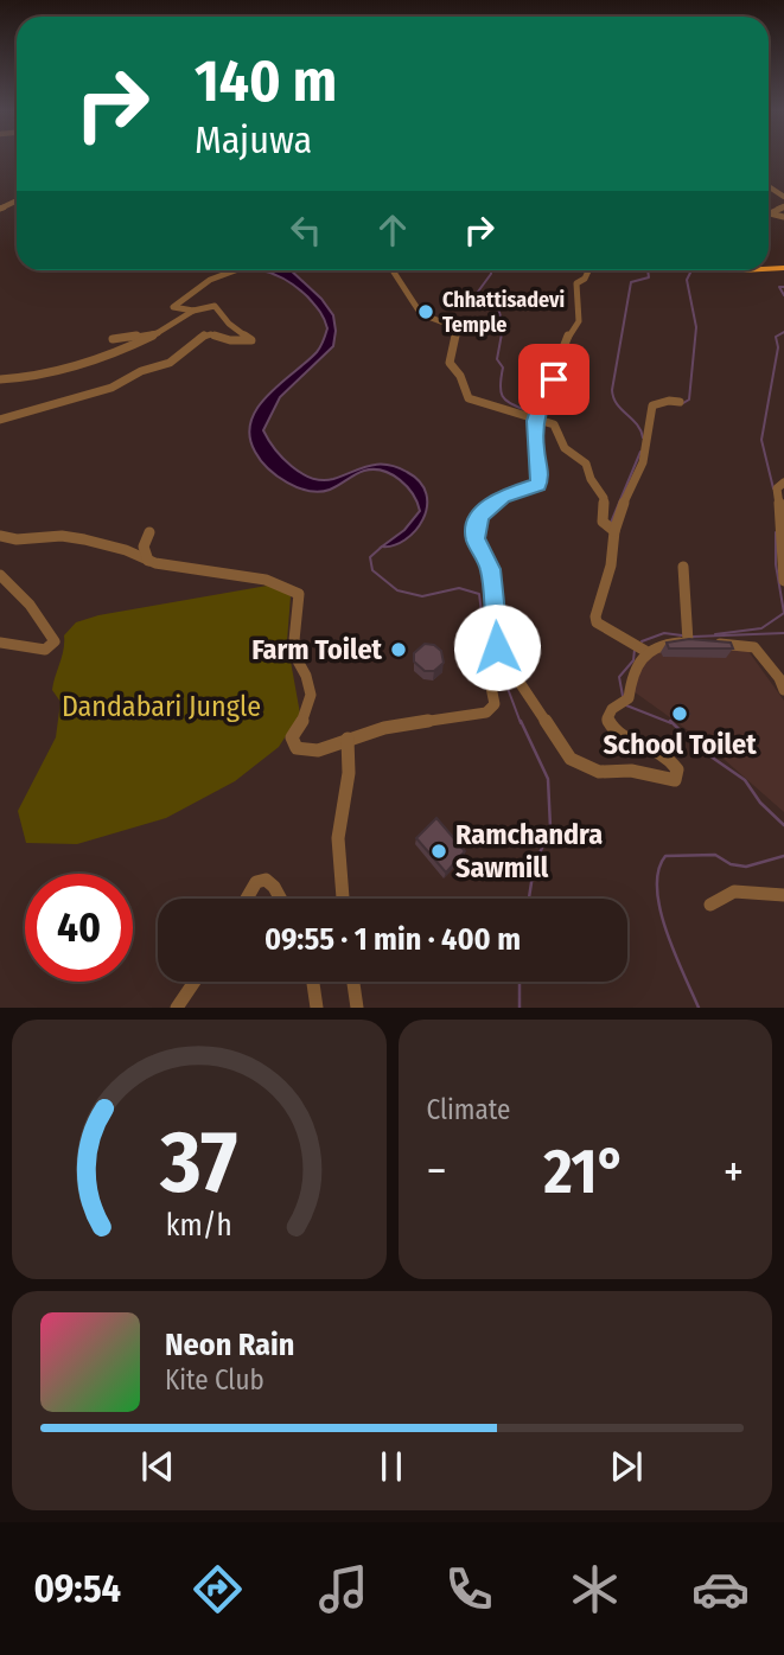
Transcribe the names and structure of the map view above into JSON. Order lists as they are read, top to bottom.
{
  "parks": ["Dandabari Jungle"],
  "places": [
    "Chhattisadevi Temple",
    "Farm Toilet",
    "School Toilet",
    "Ramchandra Sawmill"
  ],
  "page": {
    "turn": ["140 m", "Majuwa"],
    "limit": "40",
    "trip": "09:55 · 1 min · 400 m",
    "tile": "Climate",
    "heat": ["−", "21°", "+"],
    "song": ["Neon Rain", "Kite Club"],
    "tabs": "09:54",
    "gauge": ["37", "km/h"]
  }
}
